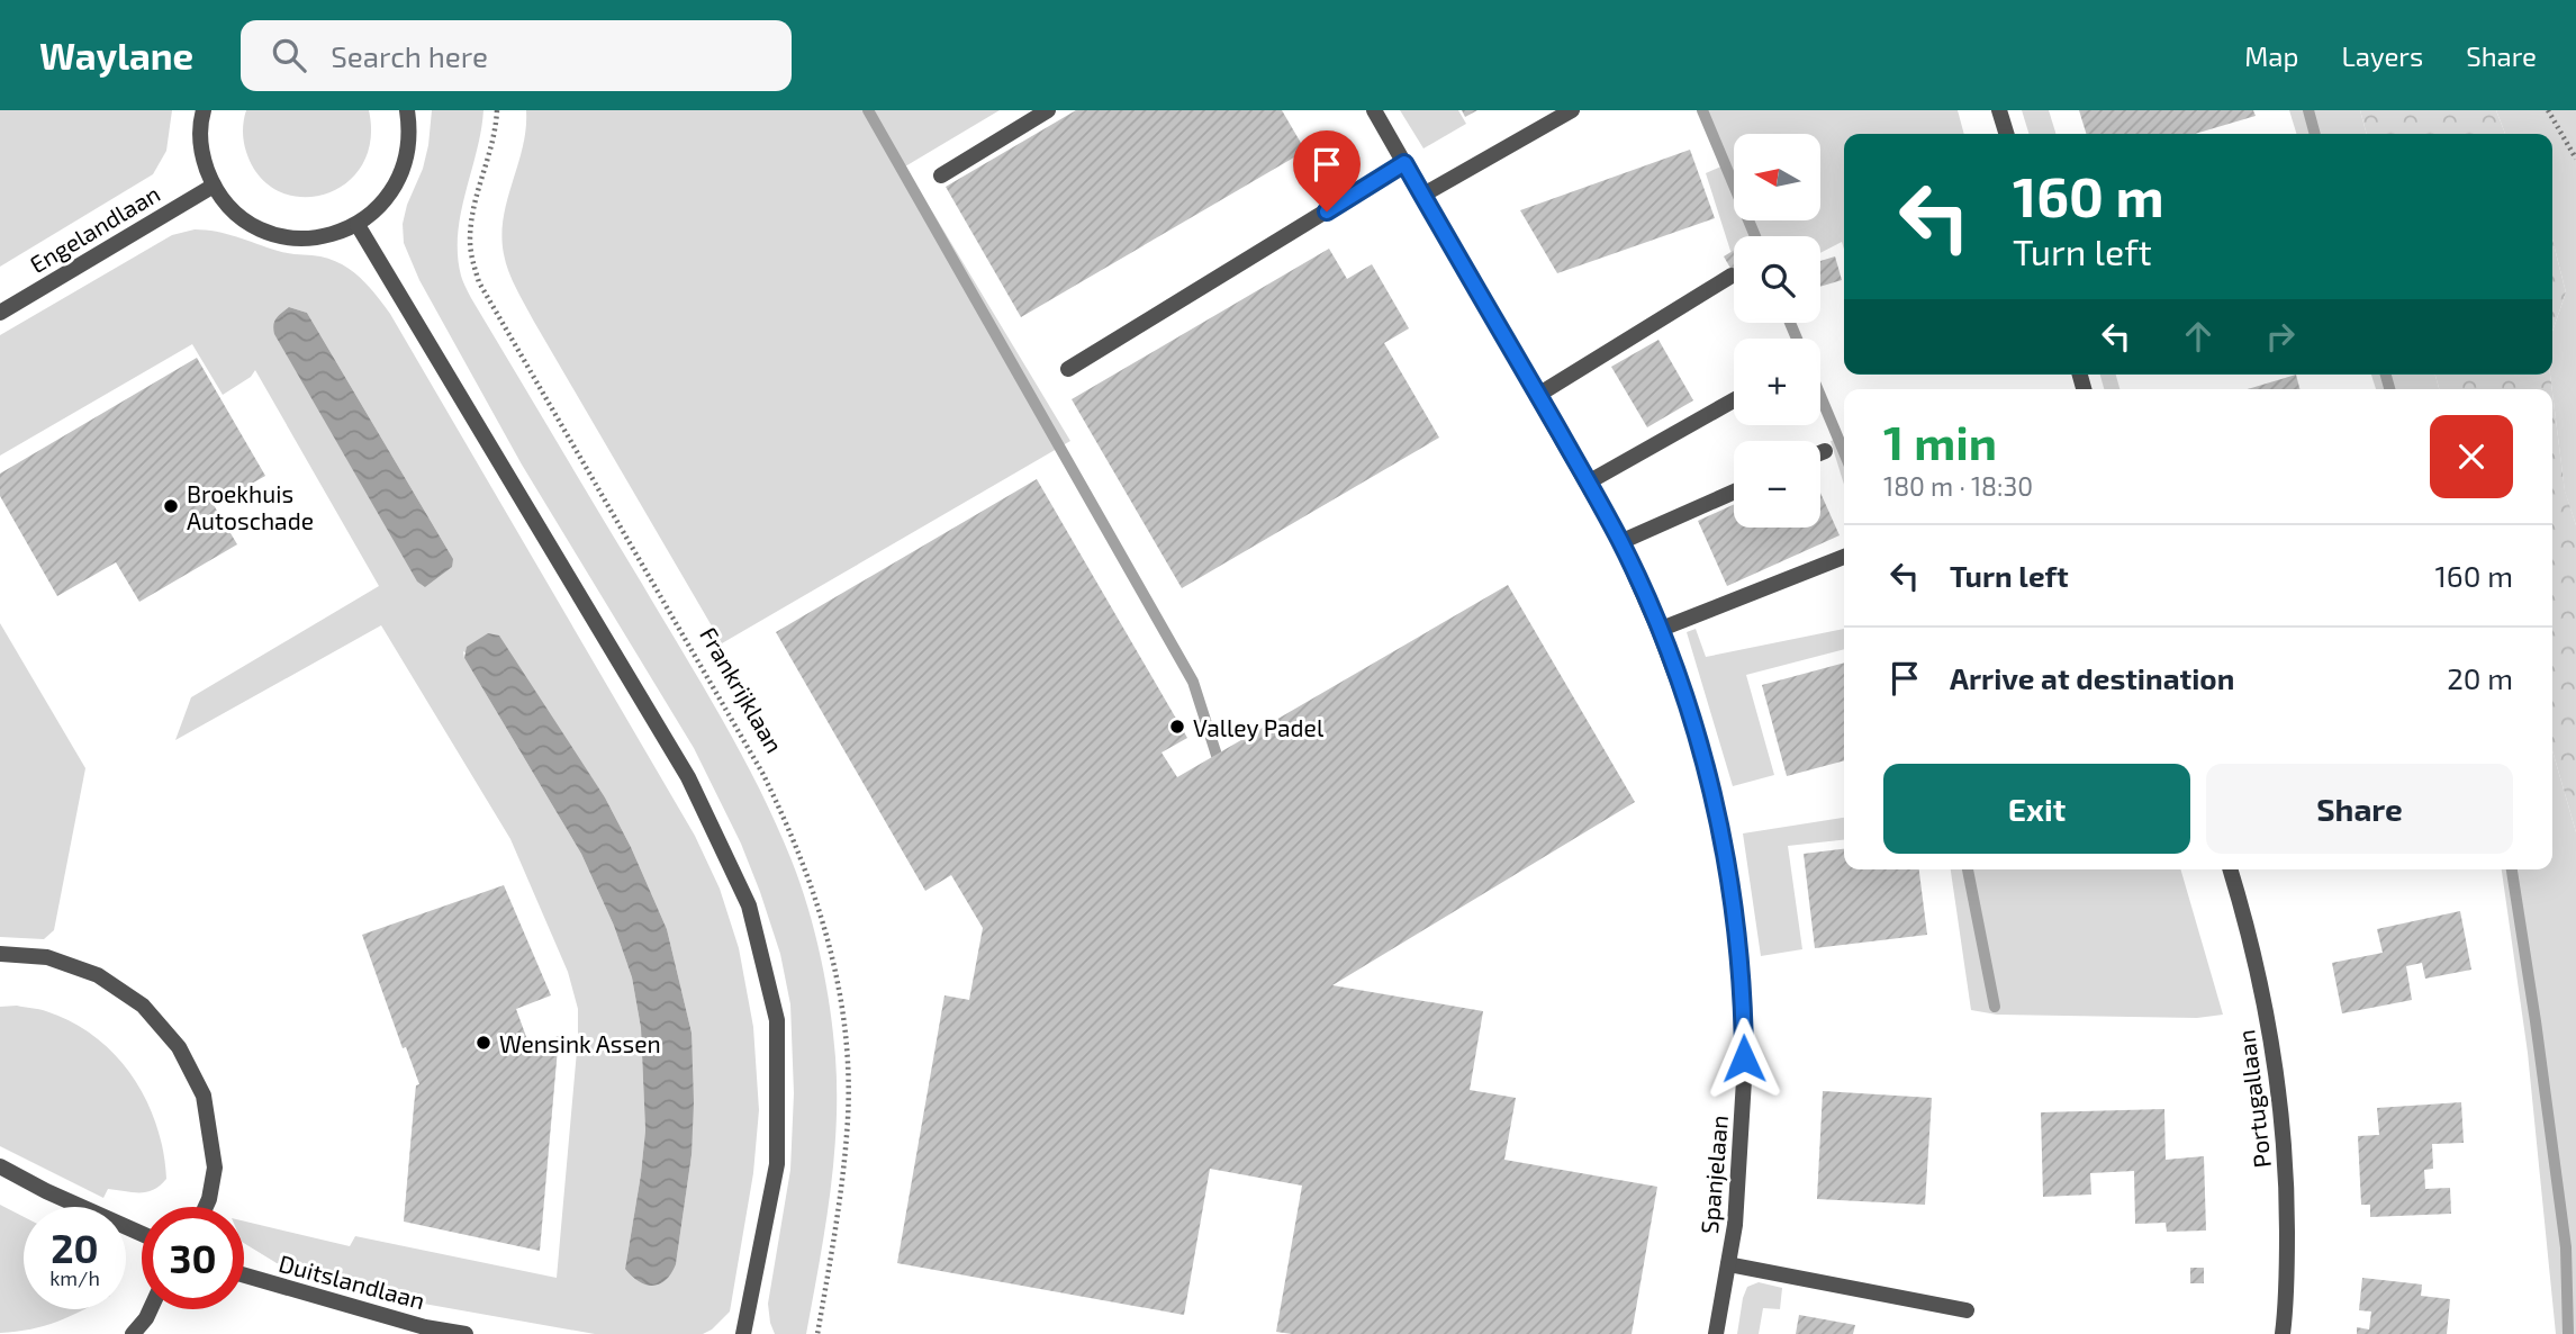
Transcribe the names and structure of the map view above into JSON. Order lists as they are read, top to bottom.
{
  "streets": {
    "street": [
      "Engelandlaan",
      "Portugallaan",
      "Spanjelaan",
      "Duitslandlaan"
    ],
    "path": ["Frankrijklaan"]
  },
  "places": ["Broekhuis Autoschade", "Valley Padel", "Wensink Assen"],
  "north": "left",
  "page": {
    "header": "Waylane",
    "search": "Search here",
    "nav": ["Map", "Layers", "Share"],
    "map_buttons": ["+", "−"],
    "turn": ["160 m", "Turn left"],
    "heading": ["1 min", "180 m · 18:30"],
    "list": [
      {
        "name": "Turn left",
        "value": "160 m"
      },
      {
        "name": "Arrive at destination",
        "value": "20 m"
      }
    ],
    "buttons": ["Exit", "Share"],
    "speed": "20 km/h",
    "limit": "30"
  }
}
